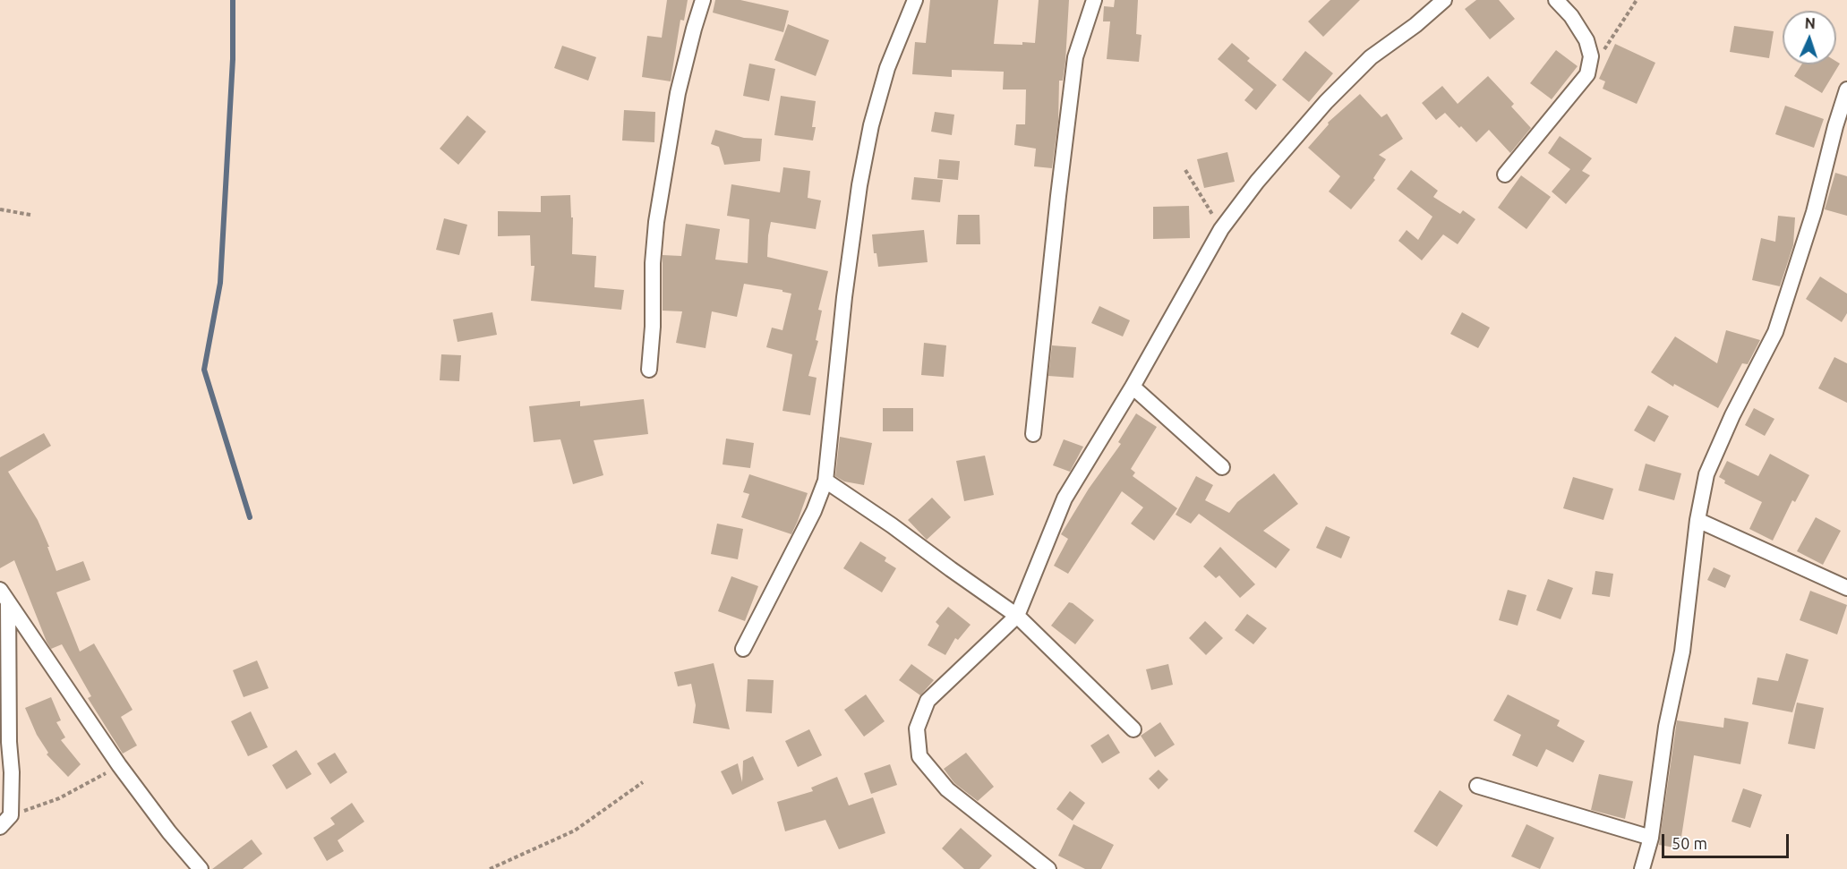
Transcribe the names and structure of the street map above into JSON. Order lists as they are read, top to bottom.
{
  "scale_bar": "50 m",
  "north": "top"
}
